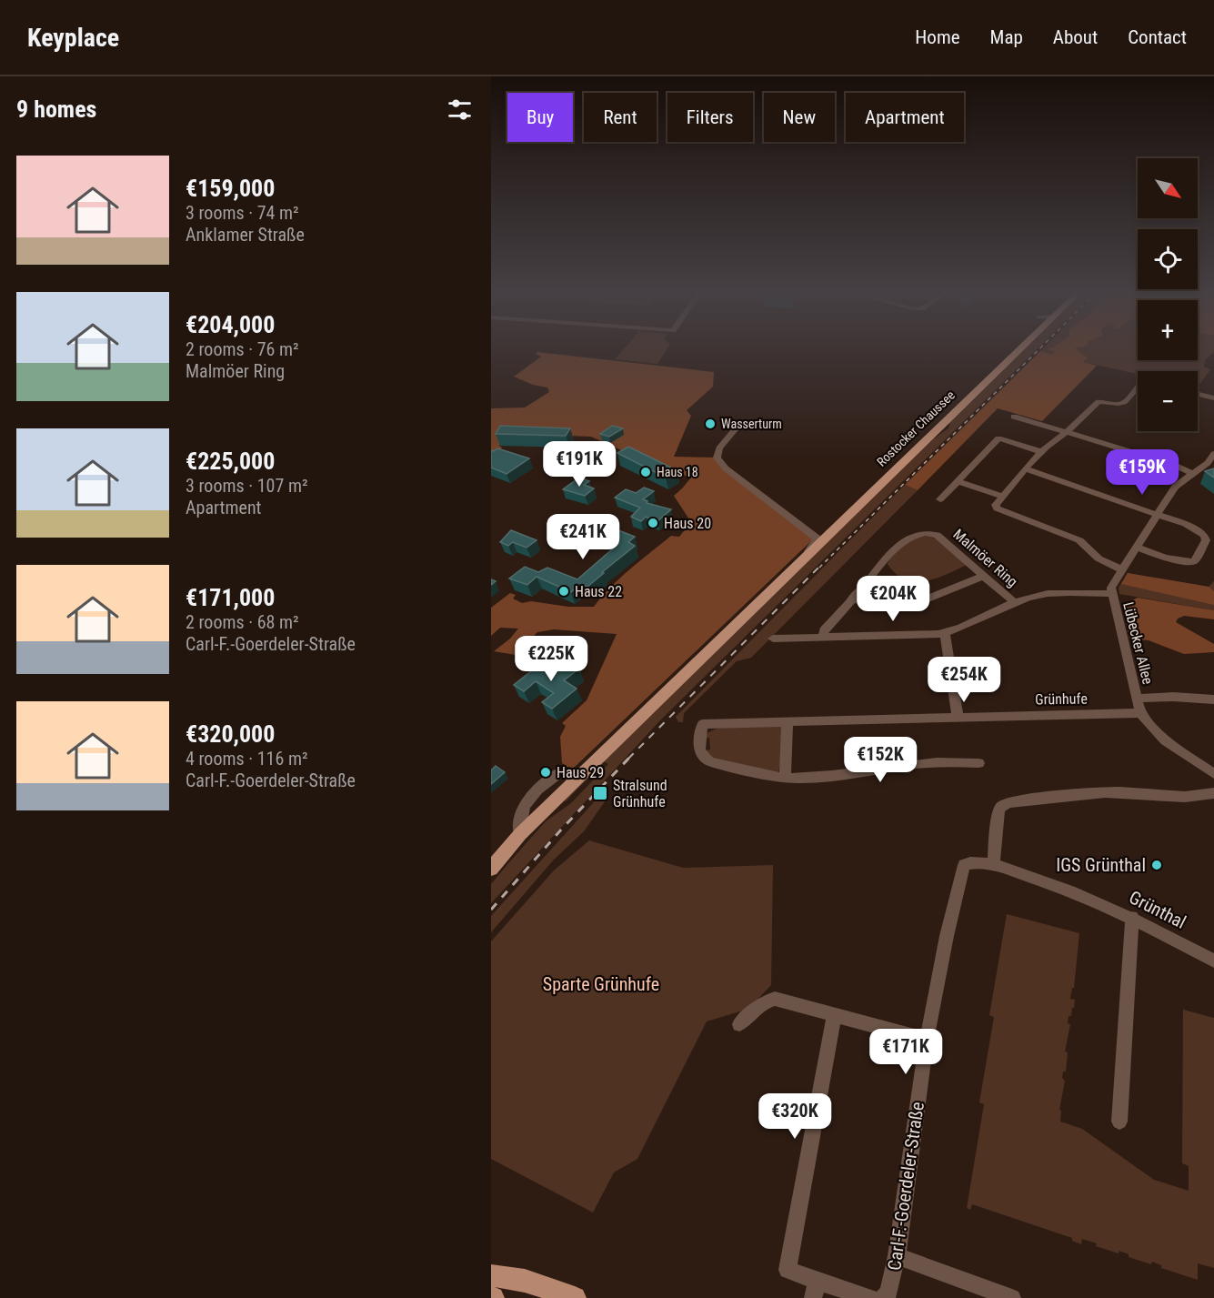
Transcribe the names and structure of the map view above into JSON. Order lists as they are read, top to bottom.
{
  "streets": {
    "main road": ["Rostocker Chaussee"],
    "street": [
      "Malmöer Ring",
      "Lübecker Allee",
      "Grünhufe",
      "Grünthal",
      "Carl-F.-Goerdeler-Straße"
    ]
  },
  "crossings": [
    ["Malmöer Ring", "Lübecker Allee"],
    ["Lübecker Allee", "Grünhufe"],
    ["Grünthal", "Carl-F.-Goerdeler-Straße"]
  ],
  "parks": ["Sparte Grünhufe"],
  "places": {
    "other": [
      "Wasserturm",
      "Haus 18",
      "Haus 20",
      "Haus 22",
      "Haus 29",
      "IGS Grünthal"
    ],
    "transit": ["Stralsund Grünhufe"]
  },
  "north": "bottom right",
  "page": {
    "header": "Keyplace",
    "nav": [
      "Home",
      "Map",
      "About",
      "Contact"
    ],
    "heading": "9 homes",
    "chip": [
      "Buy",
      "Rent",
      "Filters",
      "New",
      "Apartment"
    ],
    "list": [
      {
        "name": "€159,000",
        "note": "3 rooms · 74 m² · Anklamer Straße"
      },
      {
        "name": "€204,000",
        "note": "2 rooms · 76 m² · Malmöer Ring"
      },
      {
        "name": "€225,000",
        "note": "3 rooms · 107 m² · Apartment"
      },
      {
        "name": "€171,000",
        "note": "2 rooms · 68 m² · Carl-F.-Goerdeler-Straße"
      },
      {
        "name": "€320,000",
        "note": "4 rooms · 116 m² · Carl-F.-Goerdeler-Straße"
      }
    ],
    "map_buttons": ["+", "−"],
    "price": [
      "€191K",
      "€159K",
      "€241K",
      "€204K",
      "€225K",
      "€254K",
      "€152K",
      "€171K",
      "€320K"
    ]
  }
}
